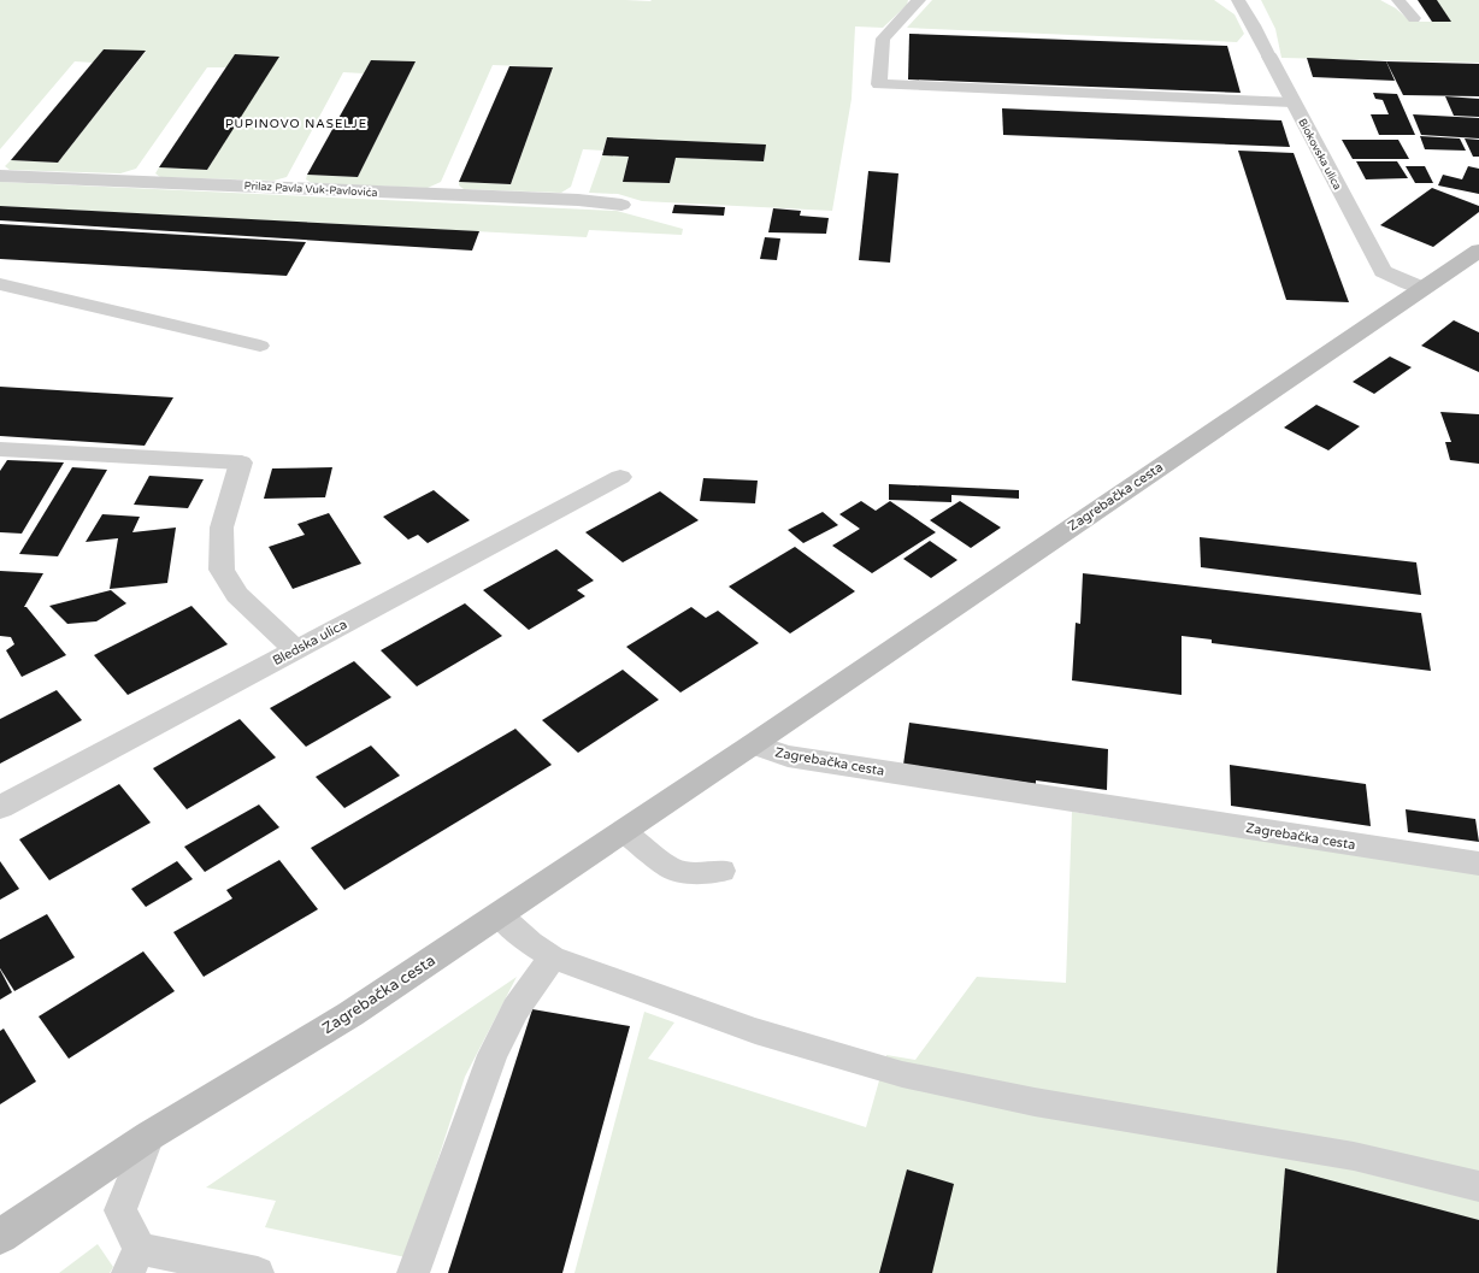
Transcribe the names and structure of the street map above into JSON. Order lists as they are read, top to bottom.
{
  "streets": {
    "street": [
      "Biokovska ulica",
      "Prilaz Pavla Vuk-Pavlovića",
      "Zagrebačka cesta",
      "Bledska ulica"
    ]
  },
  "crossings": [
    ["Biokovska ulica", "Zagrebačka cesta"]
  ],
  "districts": ["PUPINOVO NASELJE"]
}
